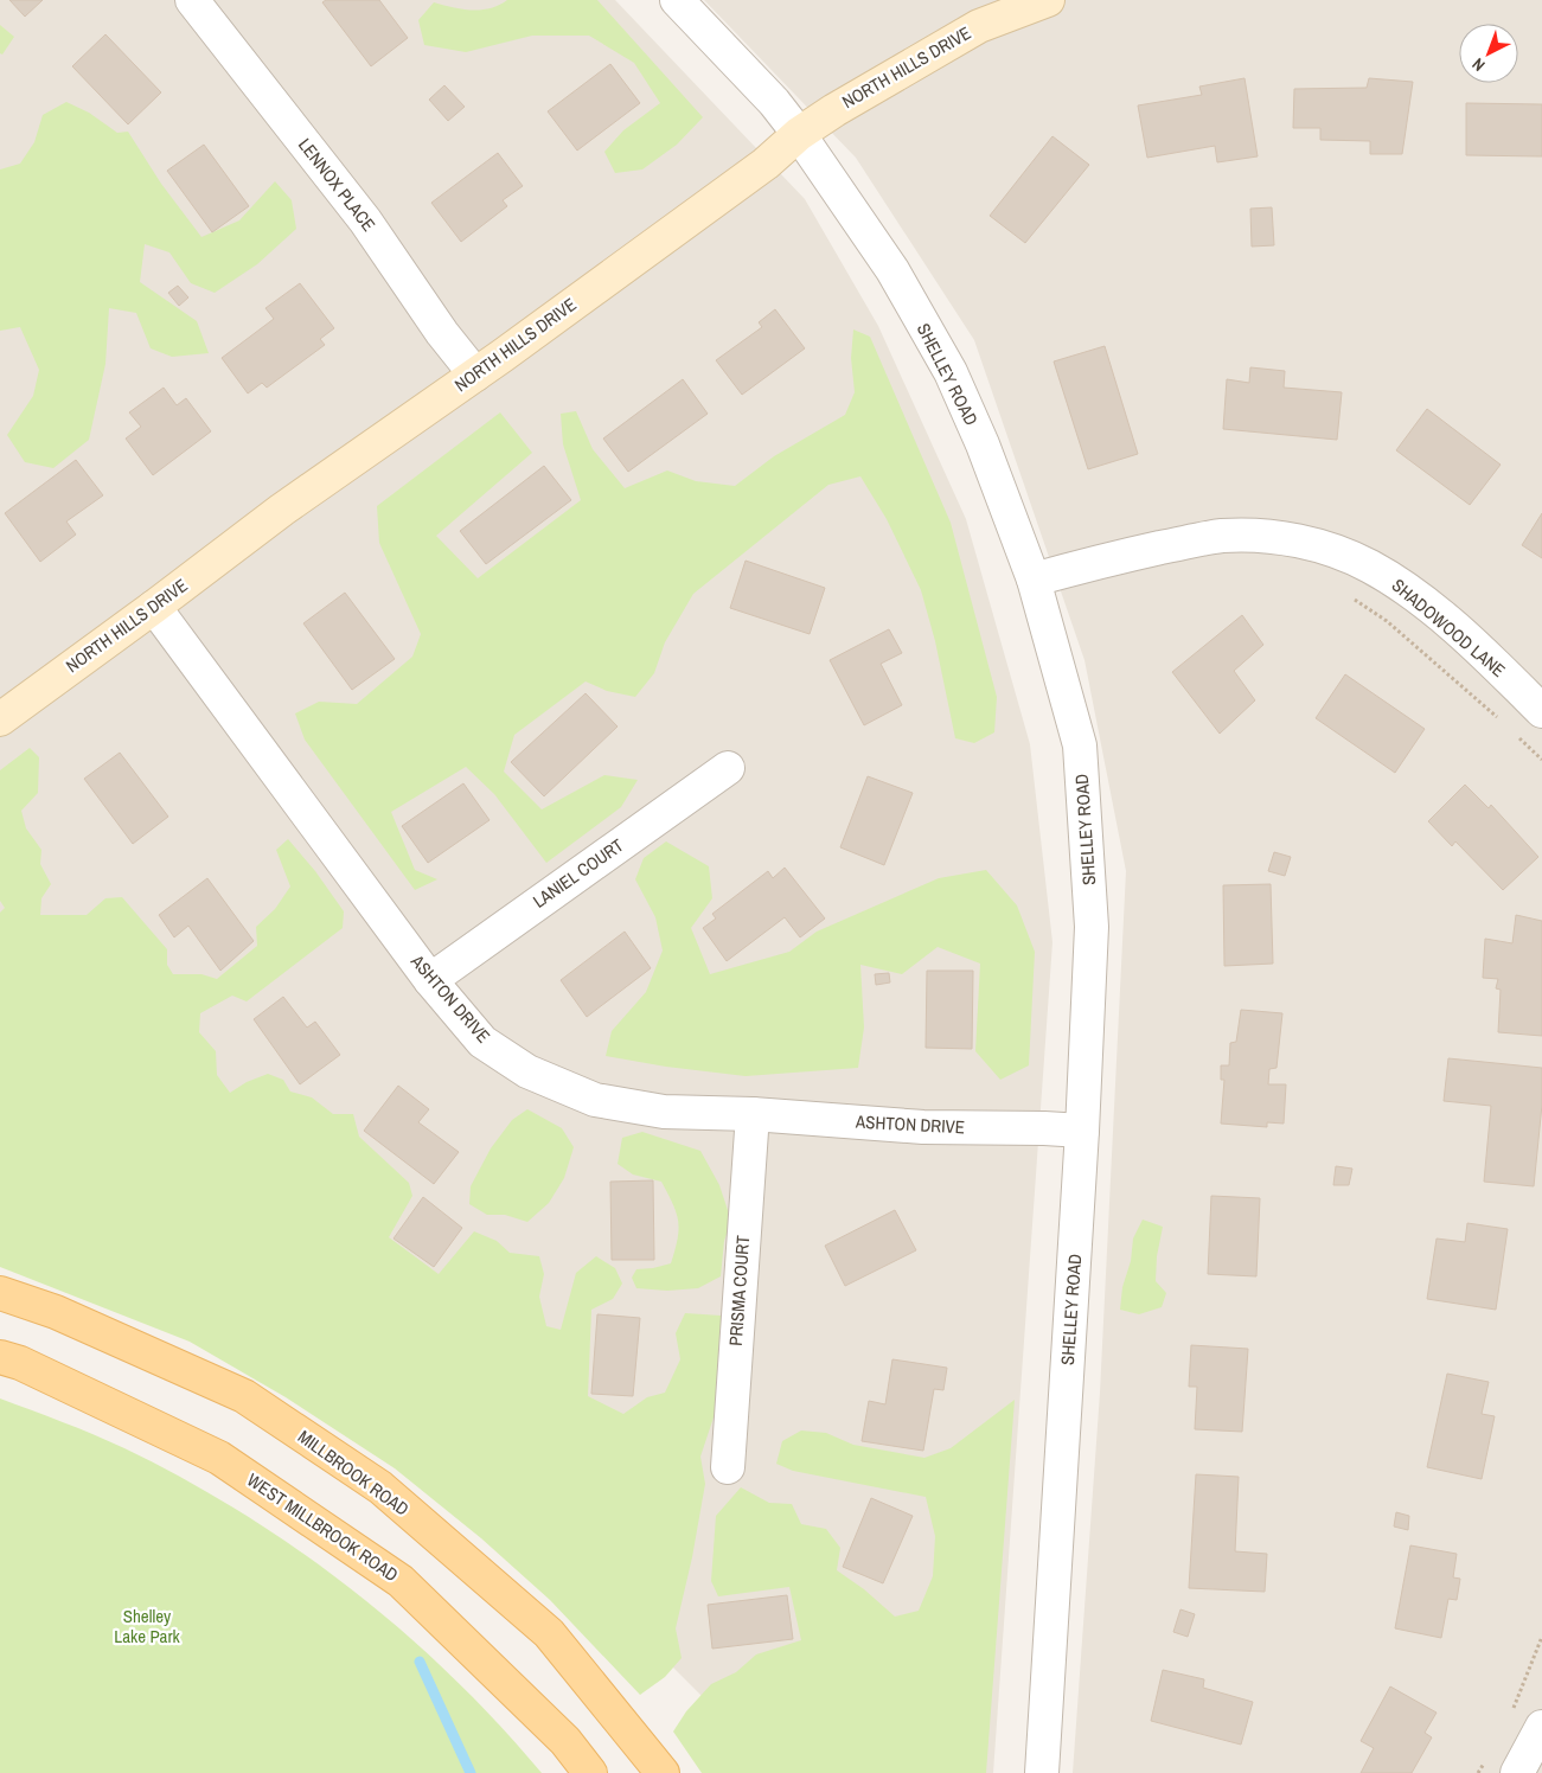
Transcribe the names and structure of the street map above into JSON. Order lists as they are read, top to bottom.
{
  "streets": {
    "main road": ["NORTH HILLS DRIVE", "MILLBROOK ROAD", "WEST MILLBROOK ROAD"],
    "street": [
      "LENNOX PLACE",
      "SHELLEY ROAD",
      "SHADOWOOD LANE",
      "LANIEL COURT",
      "ASHTON DRIVE",
      "PRISMA COURT"
    ]
  },
  "crossings": [
    ["NORTH HILLS DRIVE", "LENNOX PLACE"],
    ["NORTH HILLS DRIVE", "SHELLEY ROAD"],
    ["NORTH HILLS DRIVE", "ASHTON DRIVE"],
    ["SHELLEY ROAD", "SHADOWOOD LANE"],
    ["SHELLEY ROAD", "ASHTON DRIVE"],
    ["LANIEL COURT", "ASHTON DRIVE"],
    ["ASHTON DRIVE", "PRISMA COURT"]
  ],
  "parks": ["Shelley Lake Park"],
  "north": "bottom left"
}
